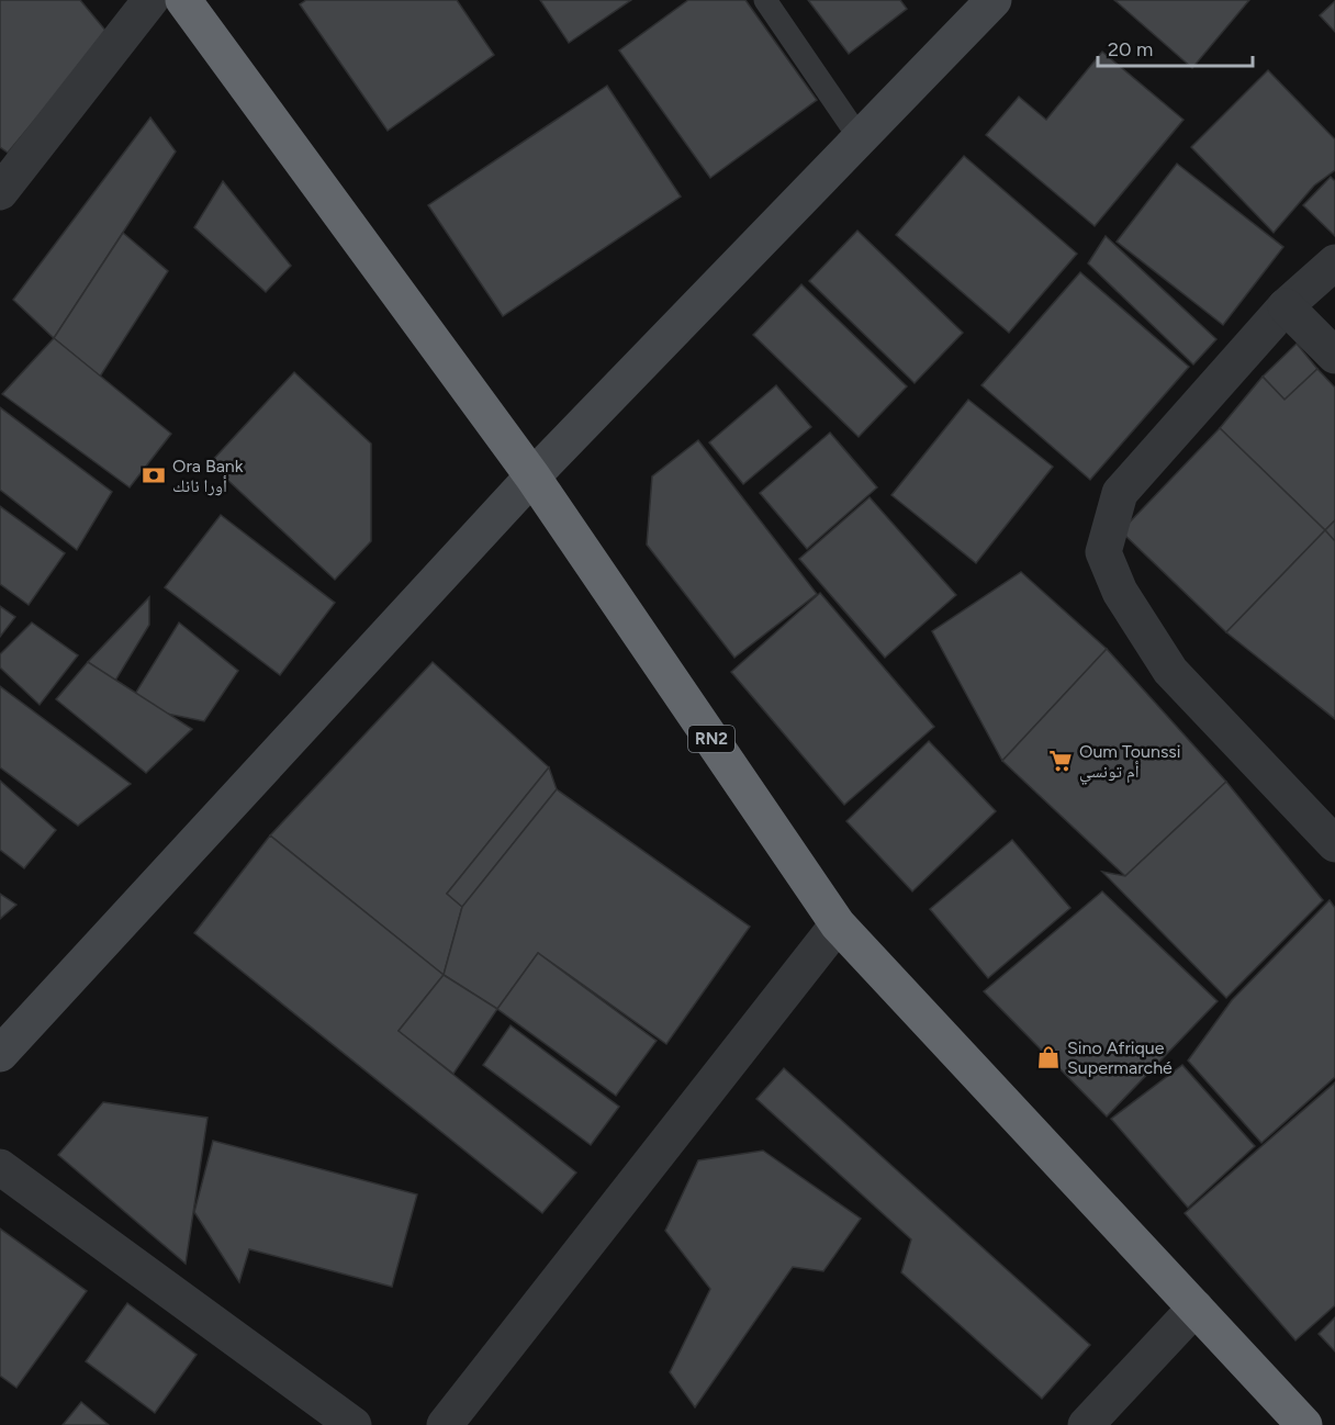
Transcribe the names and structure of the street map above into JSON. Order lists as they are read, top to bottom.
{
  "streets": {
    "highway": ["RN2"]
  },
  "places": {
    "bank": ["Ora Bank أورا نانك"],
    "supermarket": ["Oum Tounssi أم تونسي"],
    "shop": ["Sino Afrique Supermarché"]
  },
  "scale_bar": "20 m"
}
